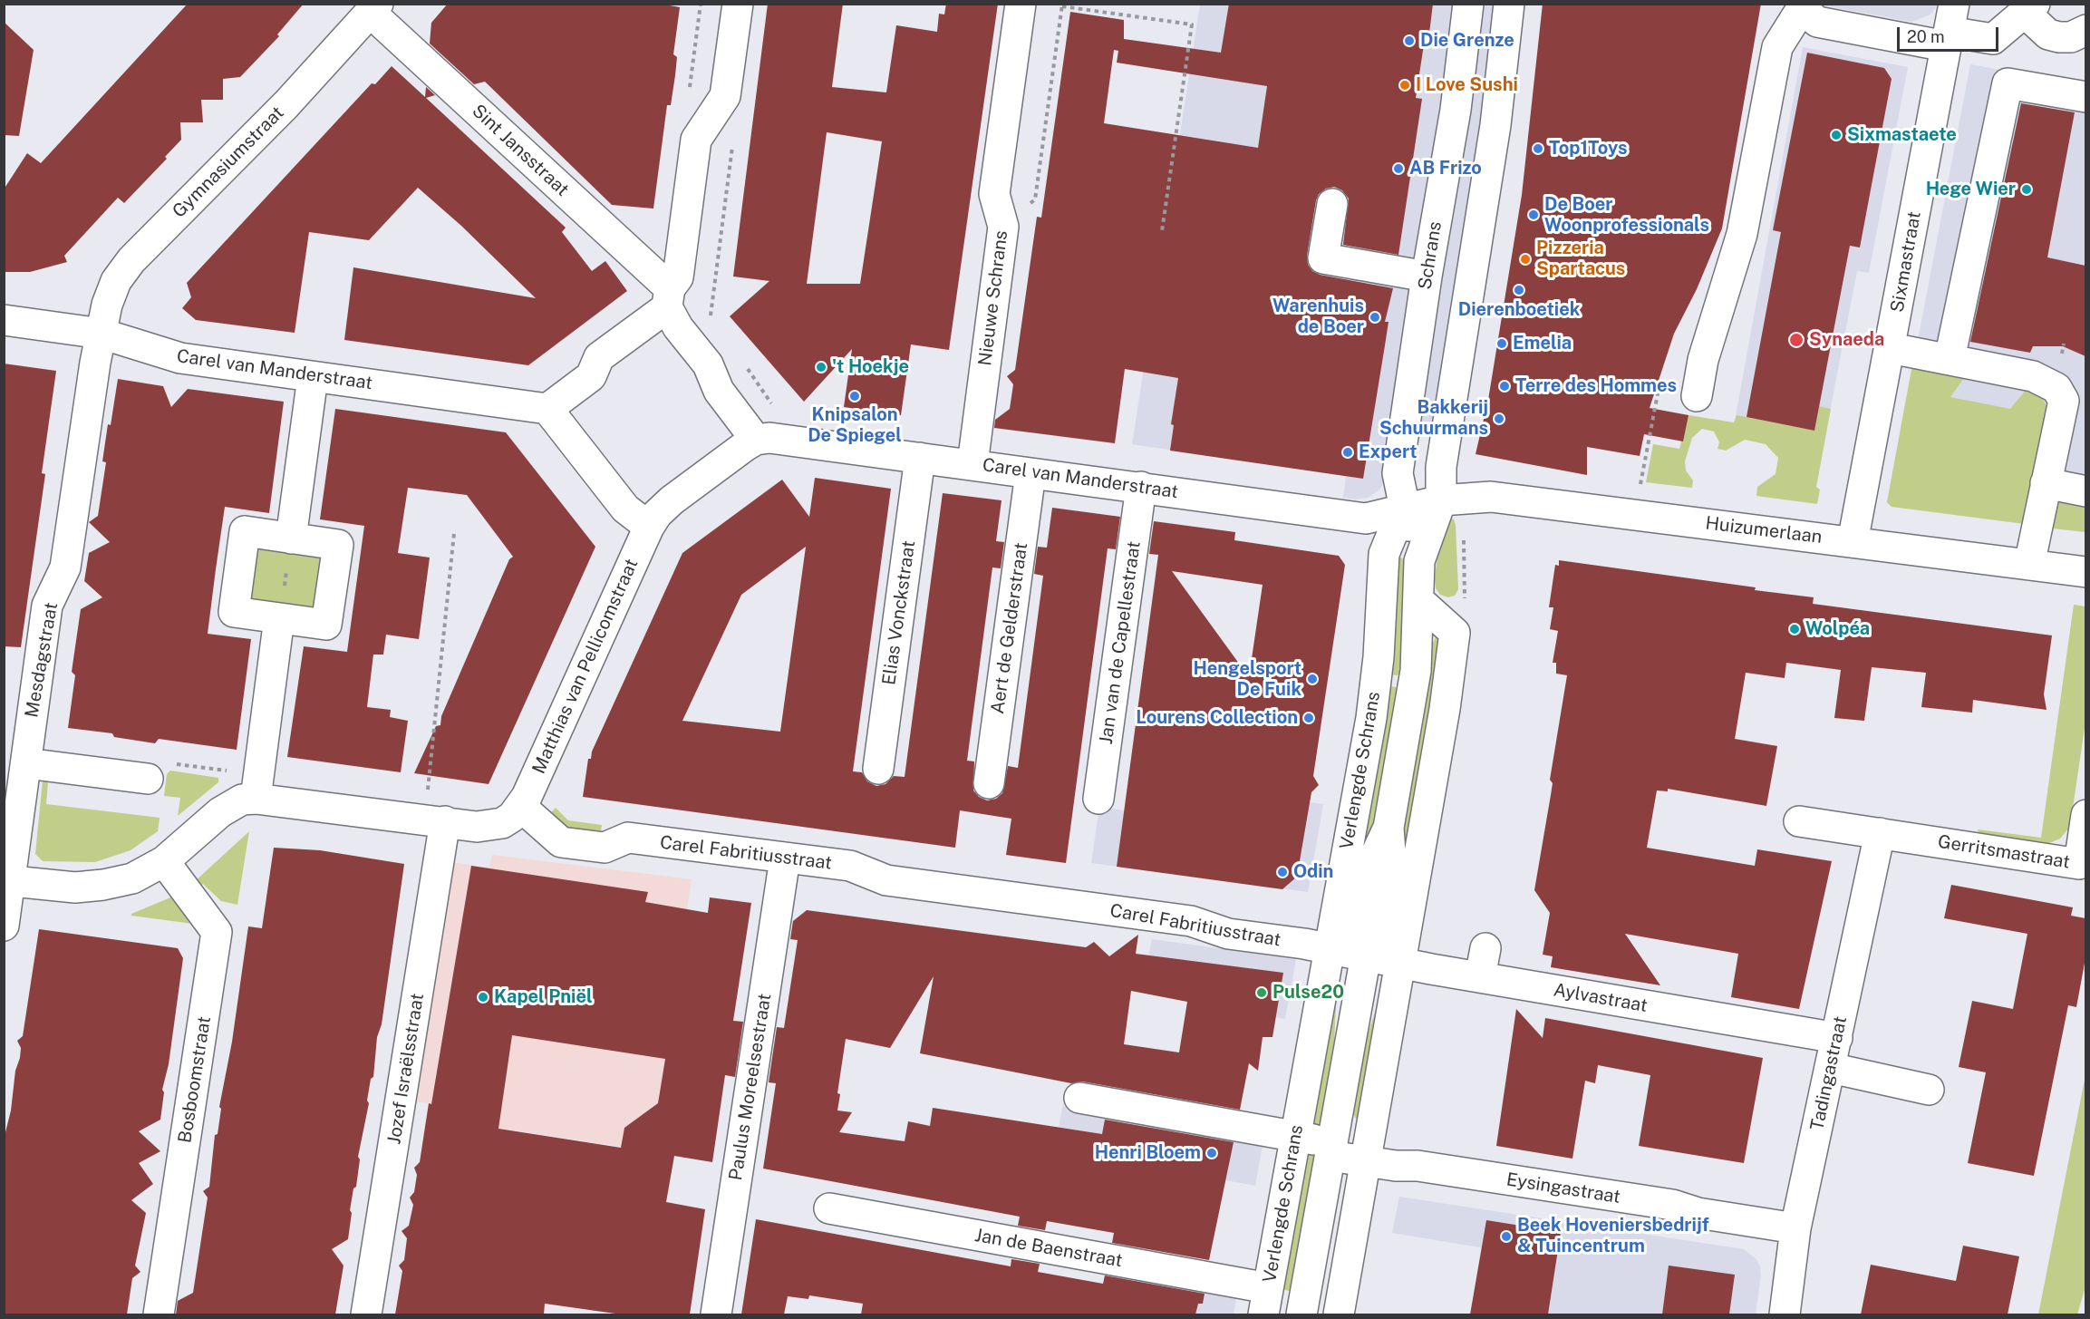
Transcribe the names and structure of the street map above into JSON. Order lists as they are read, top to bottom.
{
  "streets": {
    "street": [
      "Sint Jansstraat",
      "Gymnasiumstraat",
      "Schrans",
      "Sixmastraat",
      "Nieuwe Schrans",
      "Carel van Manderstraat",
      "Huizumerlaan",
      "Elias Vonckstraat",
      "Aert de Gelderstraat",
      "Jan van de Capellestraat",
      "Mesdagstraat",
      "Matthias van Pellicomstraat",
      "Verlengde Schrans",
      "Gerritsmastraat",
      "Carel Fabritiusstraat",
      "Aylvastraat",
      "Jozef Israëlsstraat",
      "Tadingastraat",
      "Bosboomstraat",
      "Paulus Moreelsestraat",
      "Eysingastraat",
      "Jan de Baenstraat"
    ]
  },
  "crossings": [
    ["Sint Jansstraat", "Gymnasiumstraat"],
    ["Gymnasiumstraat", "Carel van Manderstraat"],
    ["Gymnasiumstraat", "Mesdagstraat"],
    ["Schrans", "Carel van Manderstraat"],
    ["Schrans", "Verlengde Schrans"],
    ["Sixmastraat", "Huizumerlaan"],
    ["Nieuwe Schrans", "Carel van Manderstraat"],
    ["Carel van Manderstraat", "Huizumerlaan"],
    ["Carel van Manderstraat", "Elias Vonckstraat"],
    ["Carel van Manderstraat", "Aert de Gelderstraat"],
    ["Carel van Manderstraat", "Jan van de Capellestraat"],
    ["Carel van Manderstraat", "Mesdagstraat"],
    ["Carel van Manderstraat", "Verlengde Schrans"],
    ["Huizumerlaan", "Verlengde Schrans"],
    ["Matthias van Pellicomstraat", "Carel Fabritiusstraat"],
    ["Verlengde Schrans", "Carel Fabritiusstraat"],
    ["Verlengde Schrans", "Aylvastraat"],
    ["Verlengde Schrans", "Eysingastraat"],
    ["Verlengde Schrans", "Jan de Baenstraat"],
    ["Gerritsmastraat", "Tadingastraat"],
    ["Carel Fabritiusstraat", "Aylvastraat"],
    ["Carel Fabritiusstraat", "Paulus Moreelsestraat"],
    ["Aylvastraat", "Tadingastraat"],
    ["Tadingastraat", "Eysingastraat"]
  ],
  "places": [
    "Die Grenze",
    "I Love Sushi",
    "Sixmastaete",
    "Top1Toys",
    "AB Frizo",
    "Hege Wier",
    "De Boer Woonprofessionals",
    "Pizzeria Spartacus",
    "Dierenboetiek",
    "Warenhuis de Boer",
    "Synaeda",
    "Emelia",
    "'t Hoekje",
    "Terre des Hommes",
    "Knipsalon De Spiegel",
    "Bakkerij Schuurmans",
    "Expert",
    "Wolpéa",
    "Hengelsport De Fuik",
    "Lourens Collection",
    "Odin",
    "Pulse20",
    "Kapel Pniël",
    "Henri Bloem",
    "Beek Hoveniersbedrijf & Tuincentrum"
  ],
  "scale_bar": "20 m"
}
